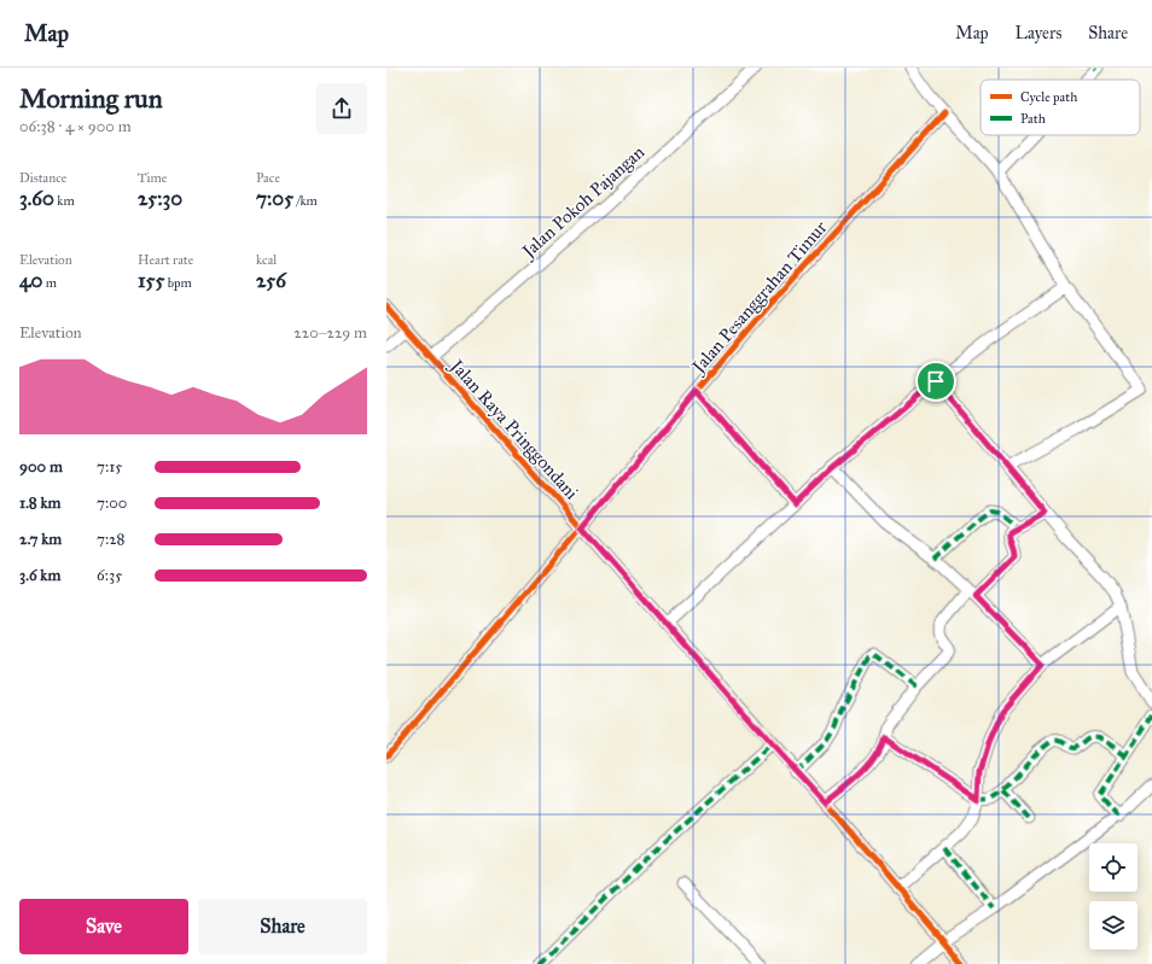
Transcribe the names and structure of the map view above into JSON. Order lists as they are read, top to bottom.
{
  "streets": {
    "street": ["Jalan Pokoh Pajangan", "Jalan Pesanggrahan Timur", "Jalan Raya Pringgondani"]
  },
  "crossings": [
    ["Jalan Pokoh Pajangan", "Jalan Raya Pringgondani"],
    ["Jalan Pesanggrahan Timur", "Jalan Raya Pringgondani"]
  ],
  "legend": ["Cycle path", "Path"],
  "page": {
    "header": "Map",
    "nav": ["Map", "Layers", "Share"],
    "heading": ["Morning run", "06:38 · 4 × 900 m"],
    "stats": [
      ["Distance", "3.60 km"],
      ["Time", "25:30"],
      ["Pace", "7:05 /km"],
      ["Elevation", "40 m"],
      ["Heart rate", "155 bpm"],
      ["kcal", "256"]
    ],
    "chart": ["Elevation", "220–229 m"],
    "list": [
      {
        "name": "900 m",
        "note": "7:15"
      },
      {
        "name": "1.8 km",
        "note": "7:00"
      },
      {
        "name": "2.7 km",
        "note": "7:28"
      },
      {
        "name": "3.6 km",
        "note": "6:35"
      }
    ],
    "buttons": ["Save", "Share"]
  }
}
